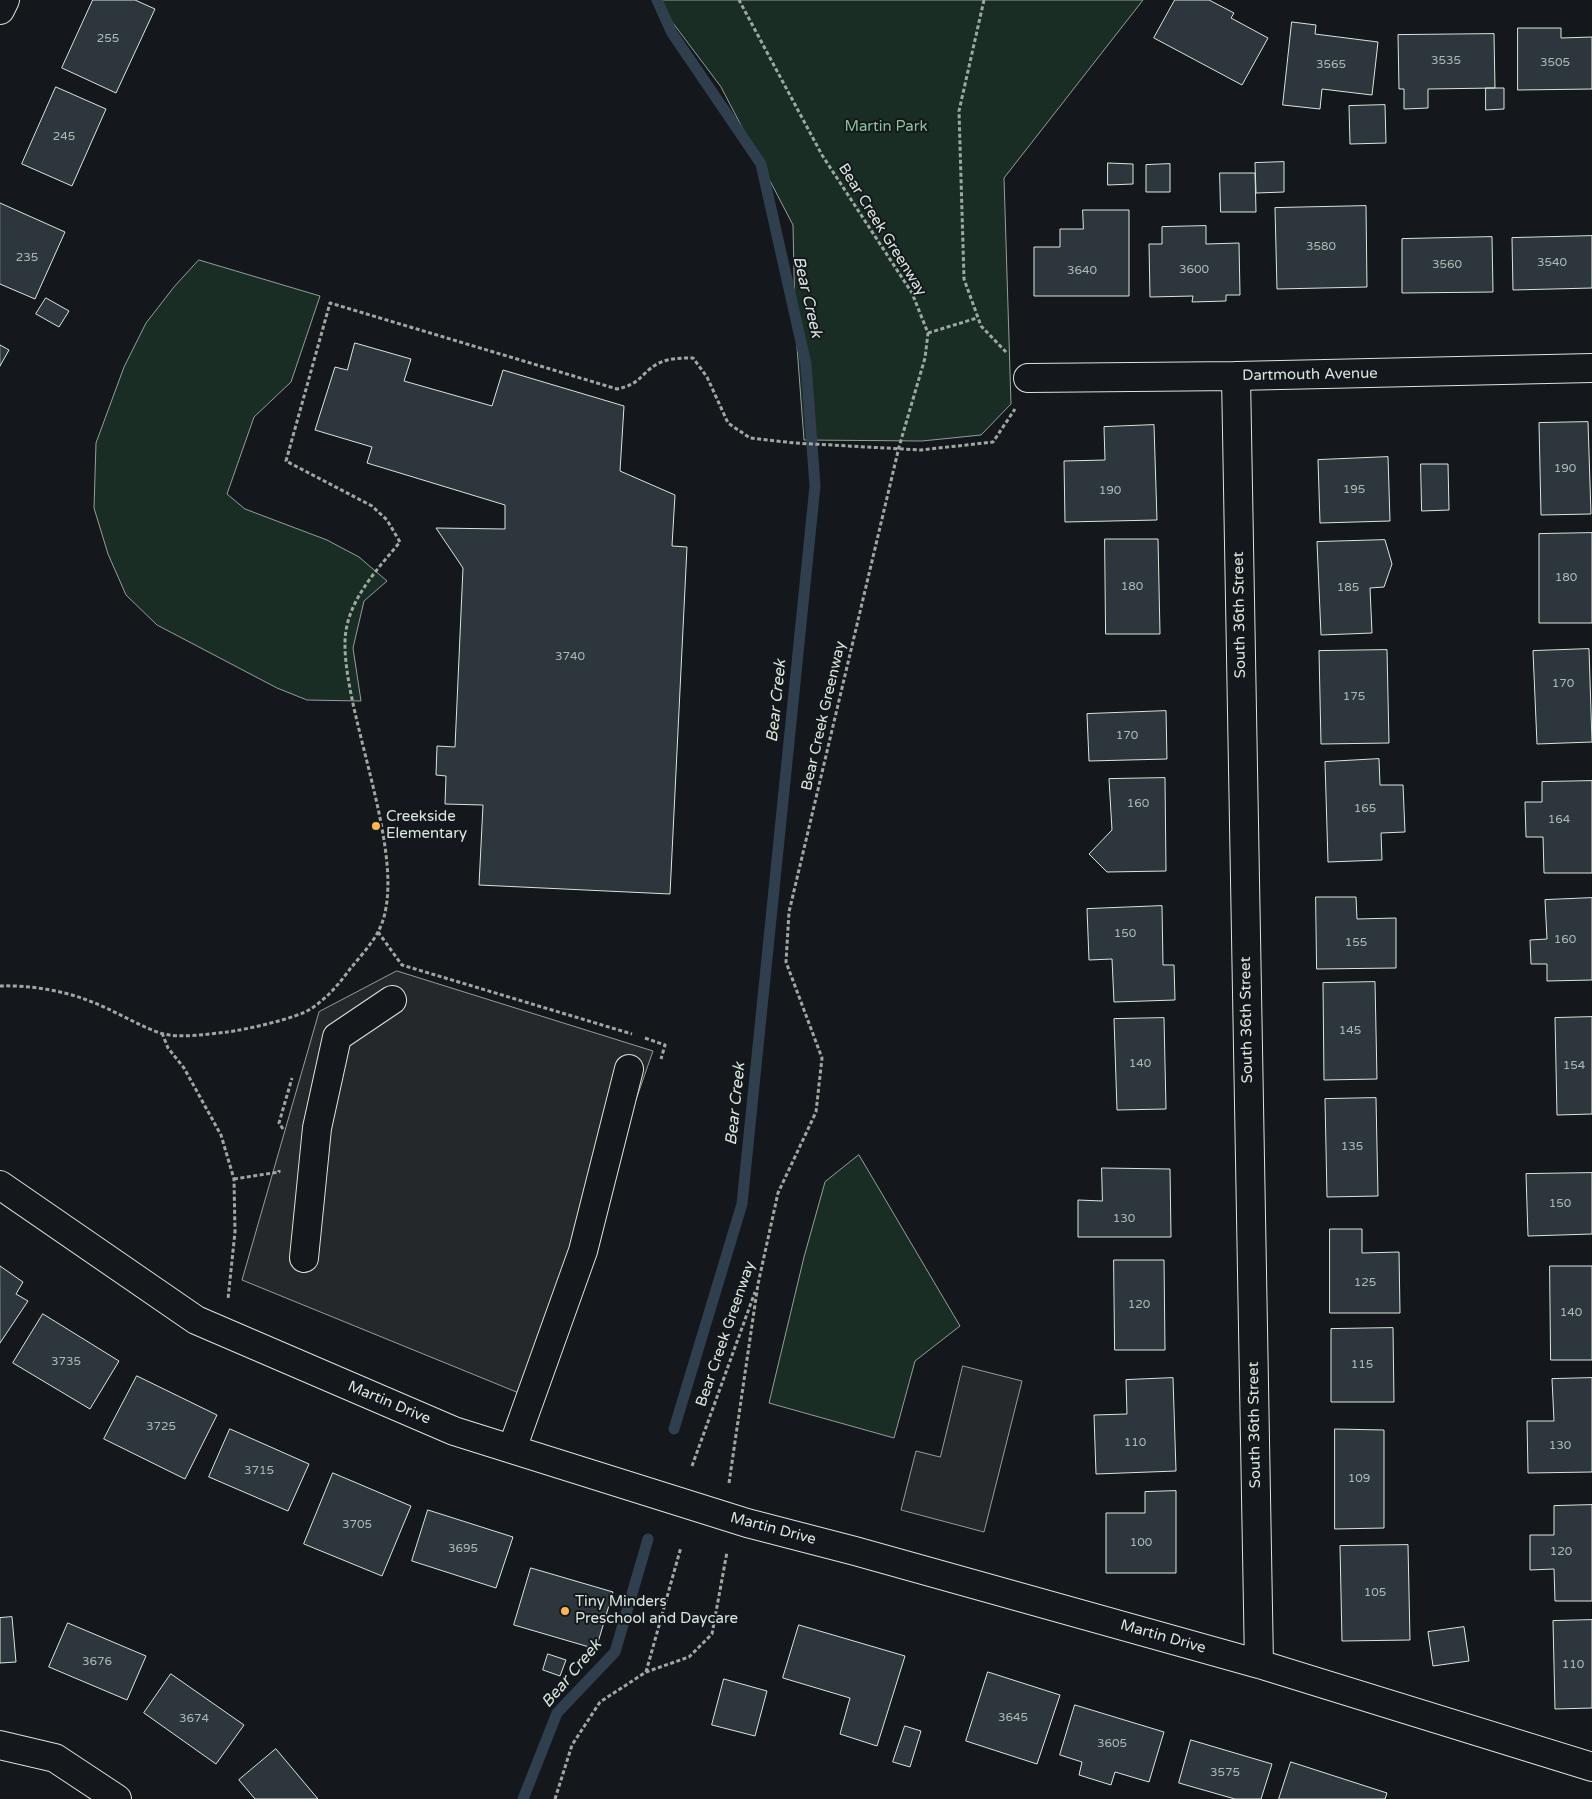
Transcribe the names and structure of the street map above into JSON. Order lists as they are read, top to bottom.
{
  "streets": {
    "street": ["Dartmouth Avenue", "South 36th Street", "Martin Drive"],
    "path": ["Bear Creek Greenway"]
  },
  "crossings": [
    ["Dartmouth Avenue", "South 36th Street"],
    ["South 36th Street", "Martin Drive"]
  ],
  "water": ["Bear Creek"],
  "parks": ["Martin Park"],
  "places": ["Creekside Elementary", "Tiny Minders Preschool and Daycare"],
  "house_numbers": [
    "255",
    "3535",
    "3505",
    "3565",
    "245",
    "3580",
    "235",
    "3540",
    "3560",
    "3600",
    "3640",
    "190",
    "195",
    "190",
    "180",
    "180",
    "185",
    "3740",
    "170",
    "175",
    "170",
    "160",
    "165",
    "164",
    "150",
    "160",
    "155",
    "145",
    "140",
    "154",
    "135",
    "150",
    "130",
    "125",
    "120",
    "140",
    "3735",
    "115",
    "3725",
    "110",
    "130",
    "3715",
    "109",
    "3705",
    "100",
    "3695",
    "120",
    "105",
    "3676",
    "110",
    "3645",
    "3674",
    "3605",
    "3575"
  ]
}
